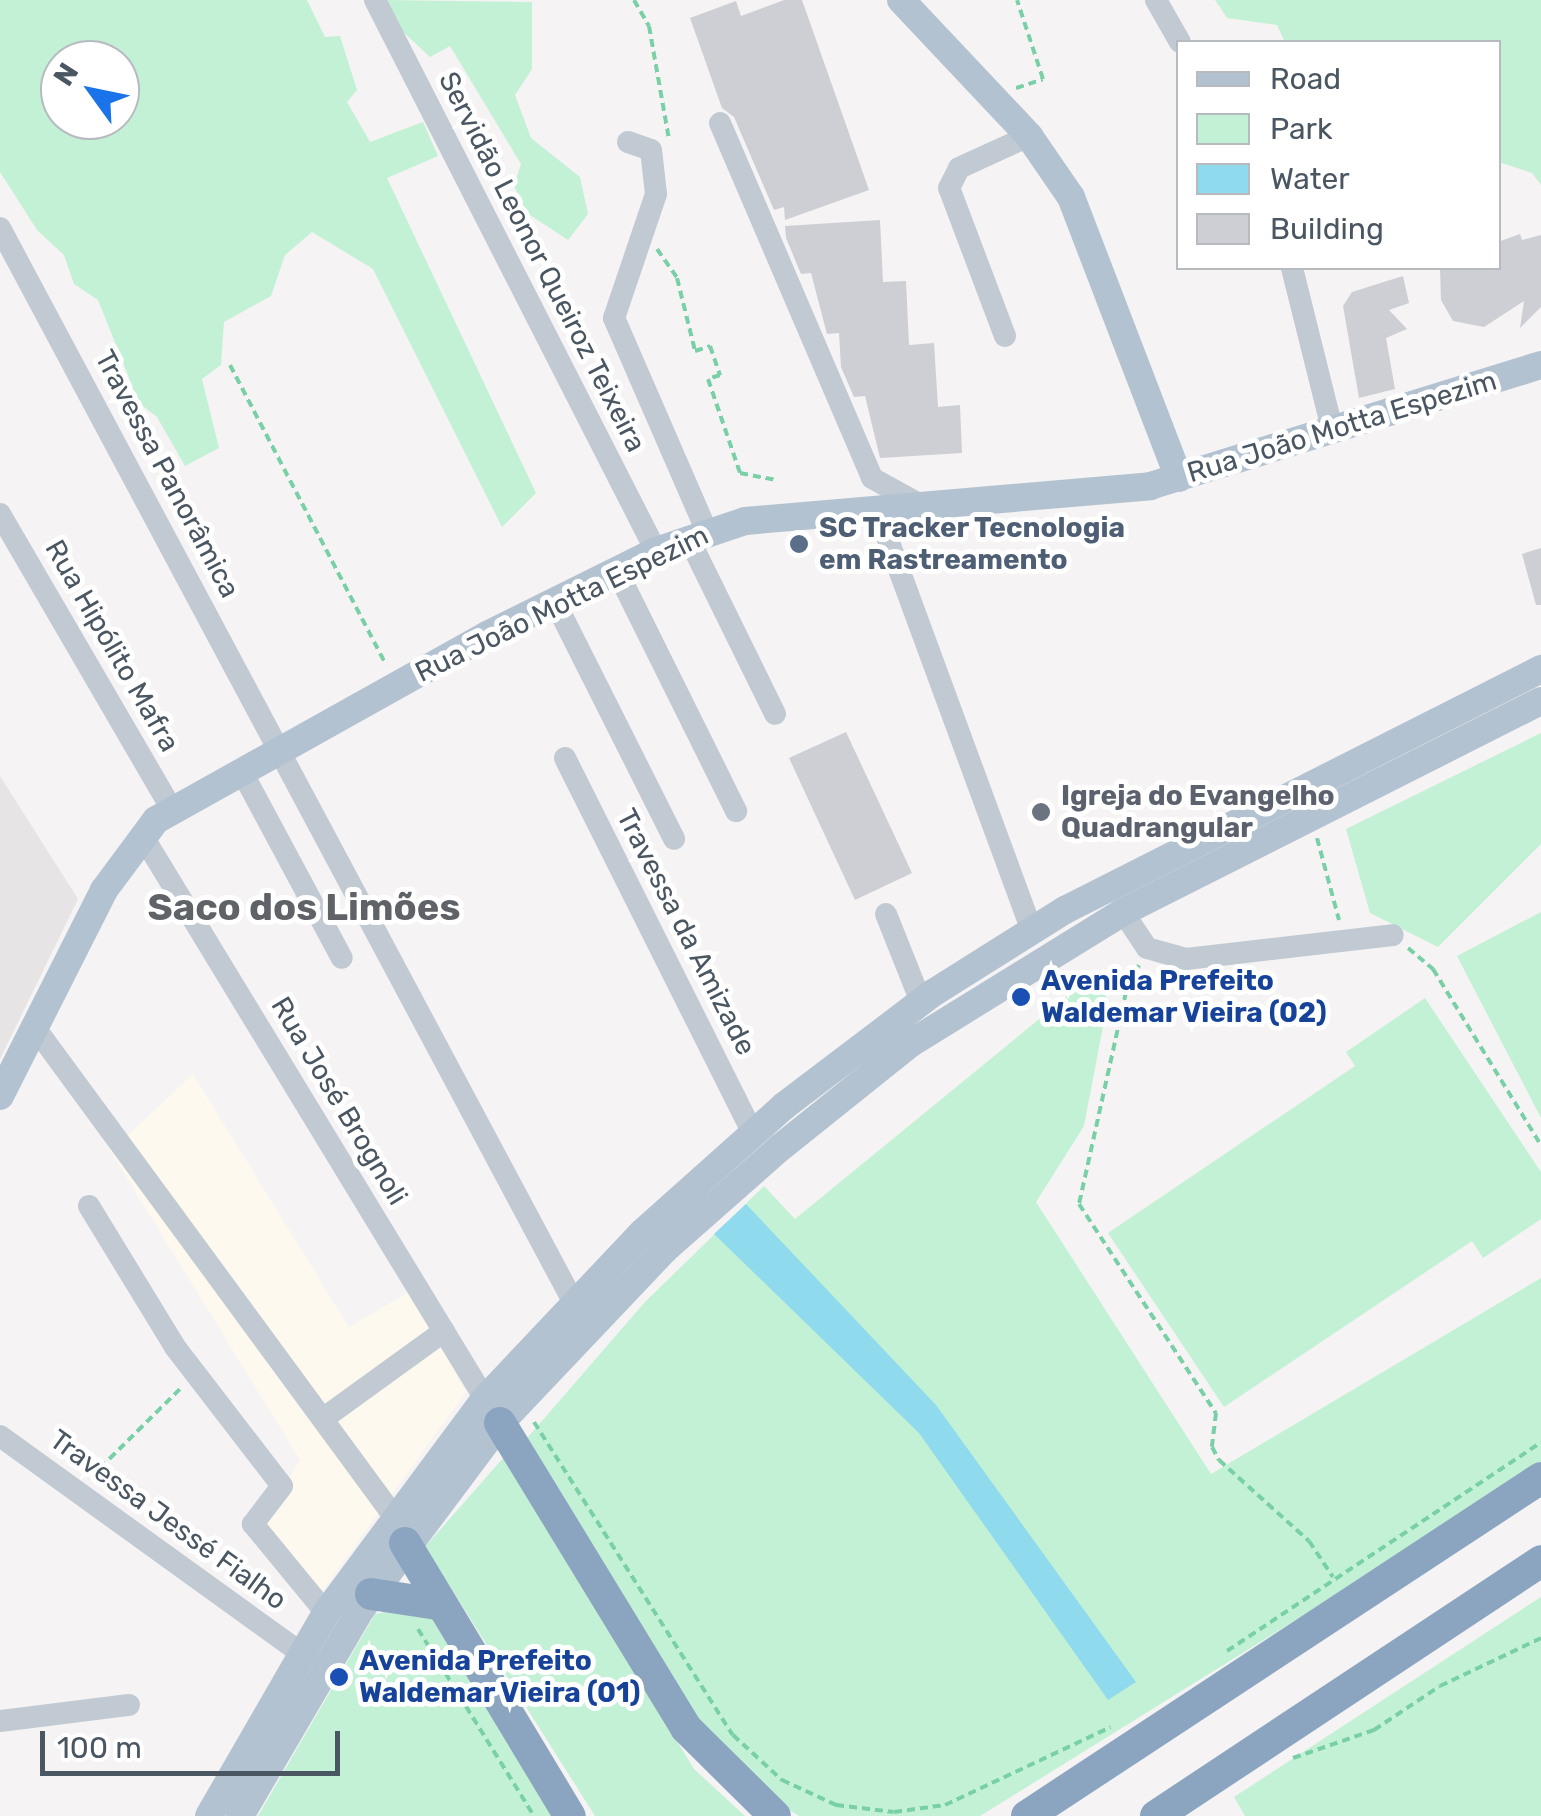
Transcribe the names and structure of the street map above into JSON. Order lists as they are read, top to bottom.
{
  "streets": {
    "main road": ["Rua João Motta Espezim"],
    "street": [
      "Servidão Leonor Queiroz Teixeira",
      "Travessa Panorâmica",
      "Rua Hipólito Mafra",
      "Travessa da Amizade",
      "Rua José Brognoli",
      "Travessa Jessé Fialho"
    ]
  },
  "crossings": [
    ["Servidão Leonor Queiroz Teixeira", "Rua João Motta Espezim"],
    ["Rua João Motta Espezim", "Travessa Panorâmica"],
    ["Rua João Motta Espezim", "Rua Hipólito Mafra"],
    ["Rua João Motta Espezim", "Rua José Brognoli"]
  ],
  "districts": ["Saco dos Limões"],
  "places": [
    "SC Tracker Tecnologia em Rastreamento",
    "Igreja do Evangelho Quadrangular",
    "Avenida Prefeito Waldemar Vieira (02)",
    "Avenida Prefeito Waldemar Vieira (01)"
  ],
  "legend": [
    "Road",
    "Park",
    "Water",
    "Building"
  ],
  "scale_bar": "100 m",
  "north": "top left"
}
